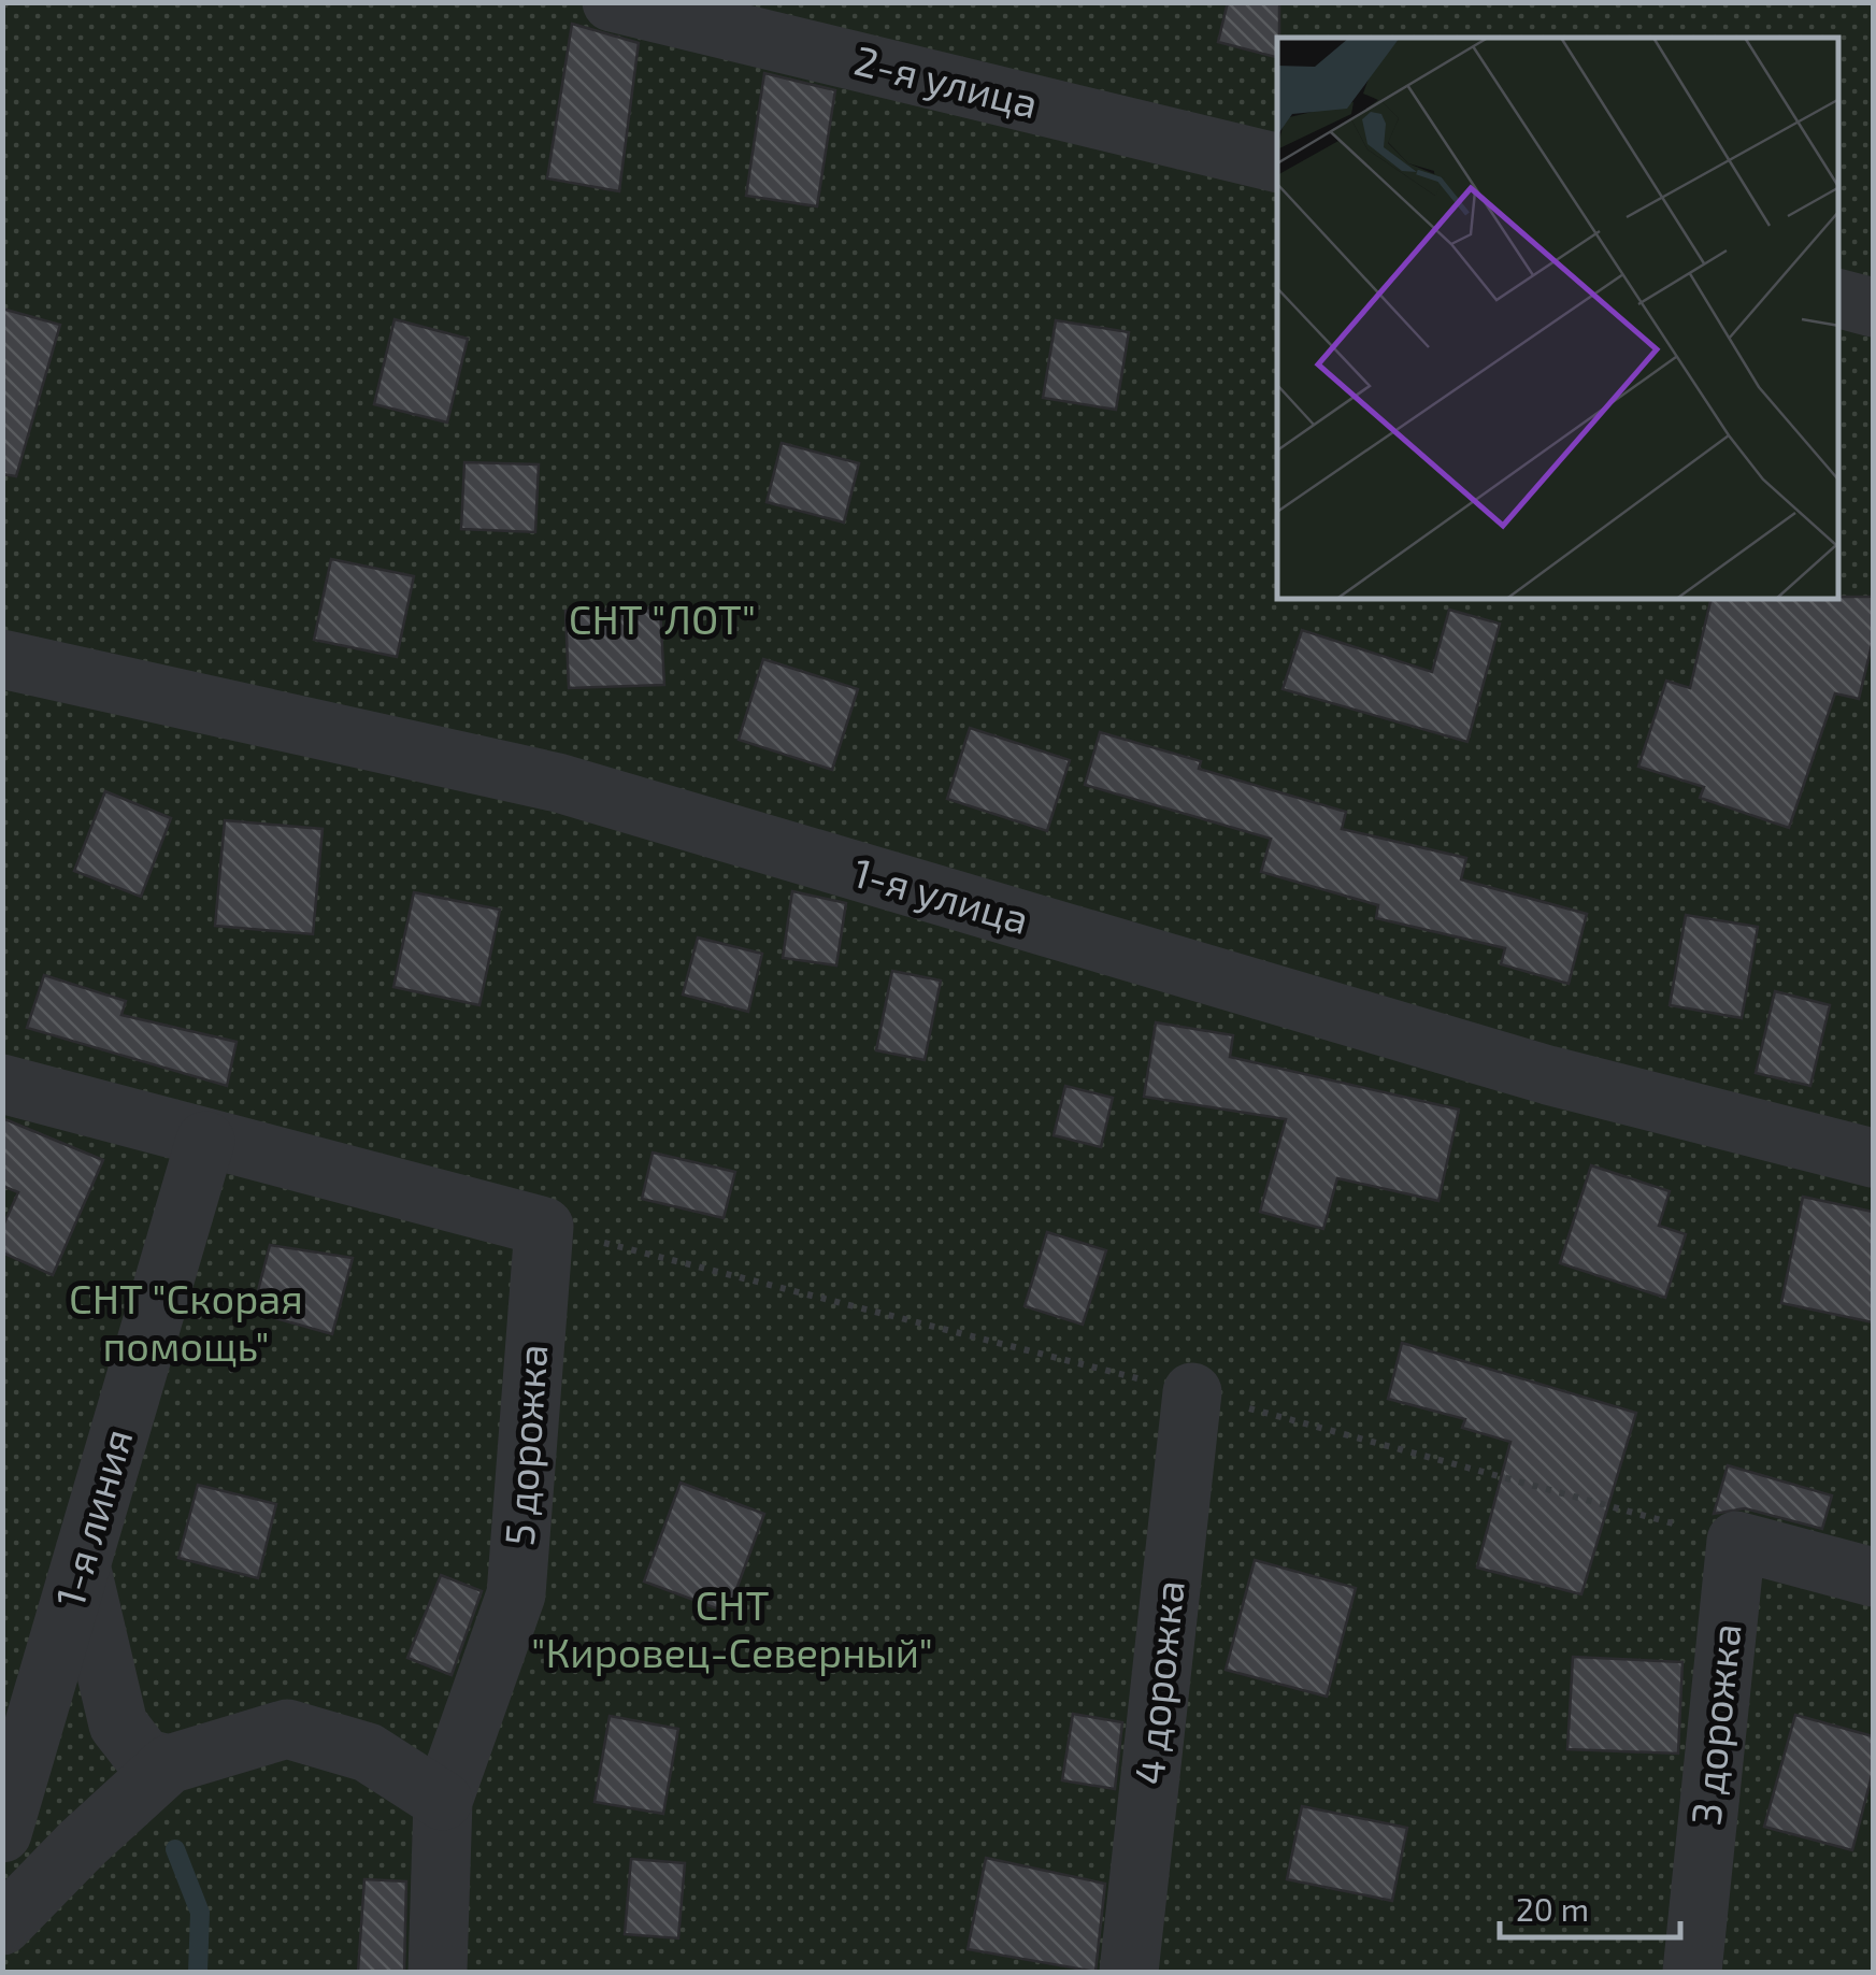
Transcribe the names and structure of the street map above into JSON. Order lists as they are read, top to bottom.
{
  "streets": {
    "street": [
      "2-я улица",
      "1-я улица",
      "5 дорожка",
      "1-я линия",
      "4 дорожка",
      "3 дорожка"
    ]
  },
  "crossings": [
    ["5 дорожка", "1-я линия"]
  ],
  "parks": ["СНТ \"ЛОТ\"", "СНТ \"Скорая помощь\"", "СНТ \"Кировец-Северный\""],
  "scale_bar": "20 m"
}
